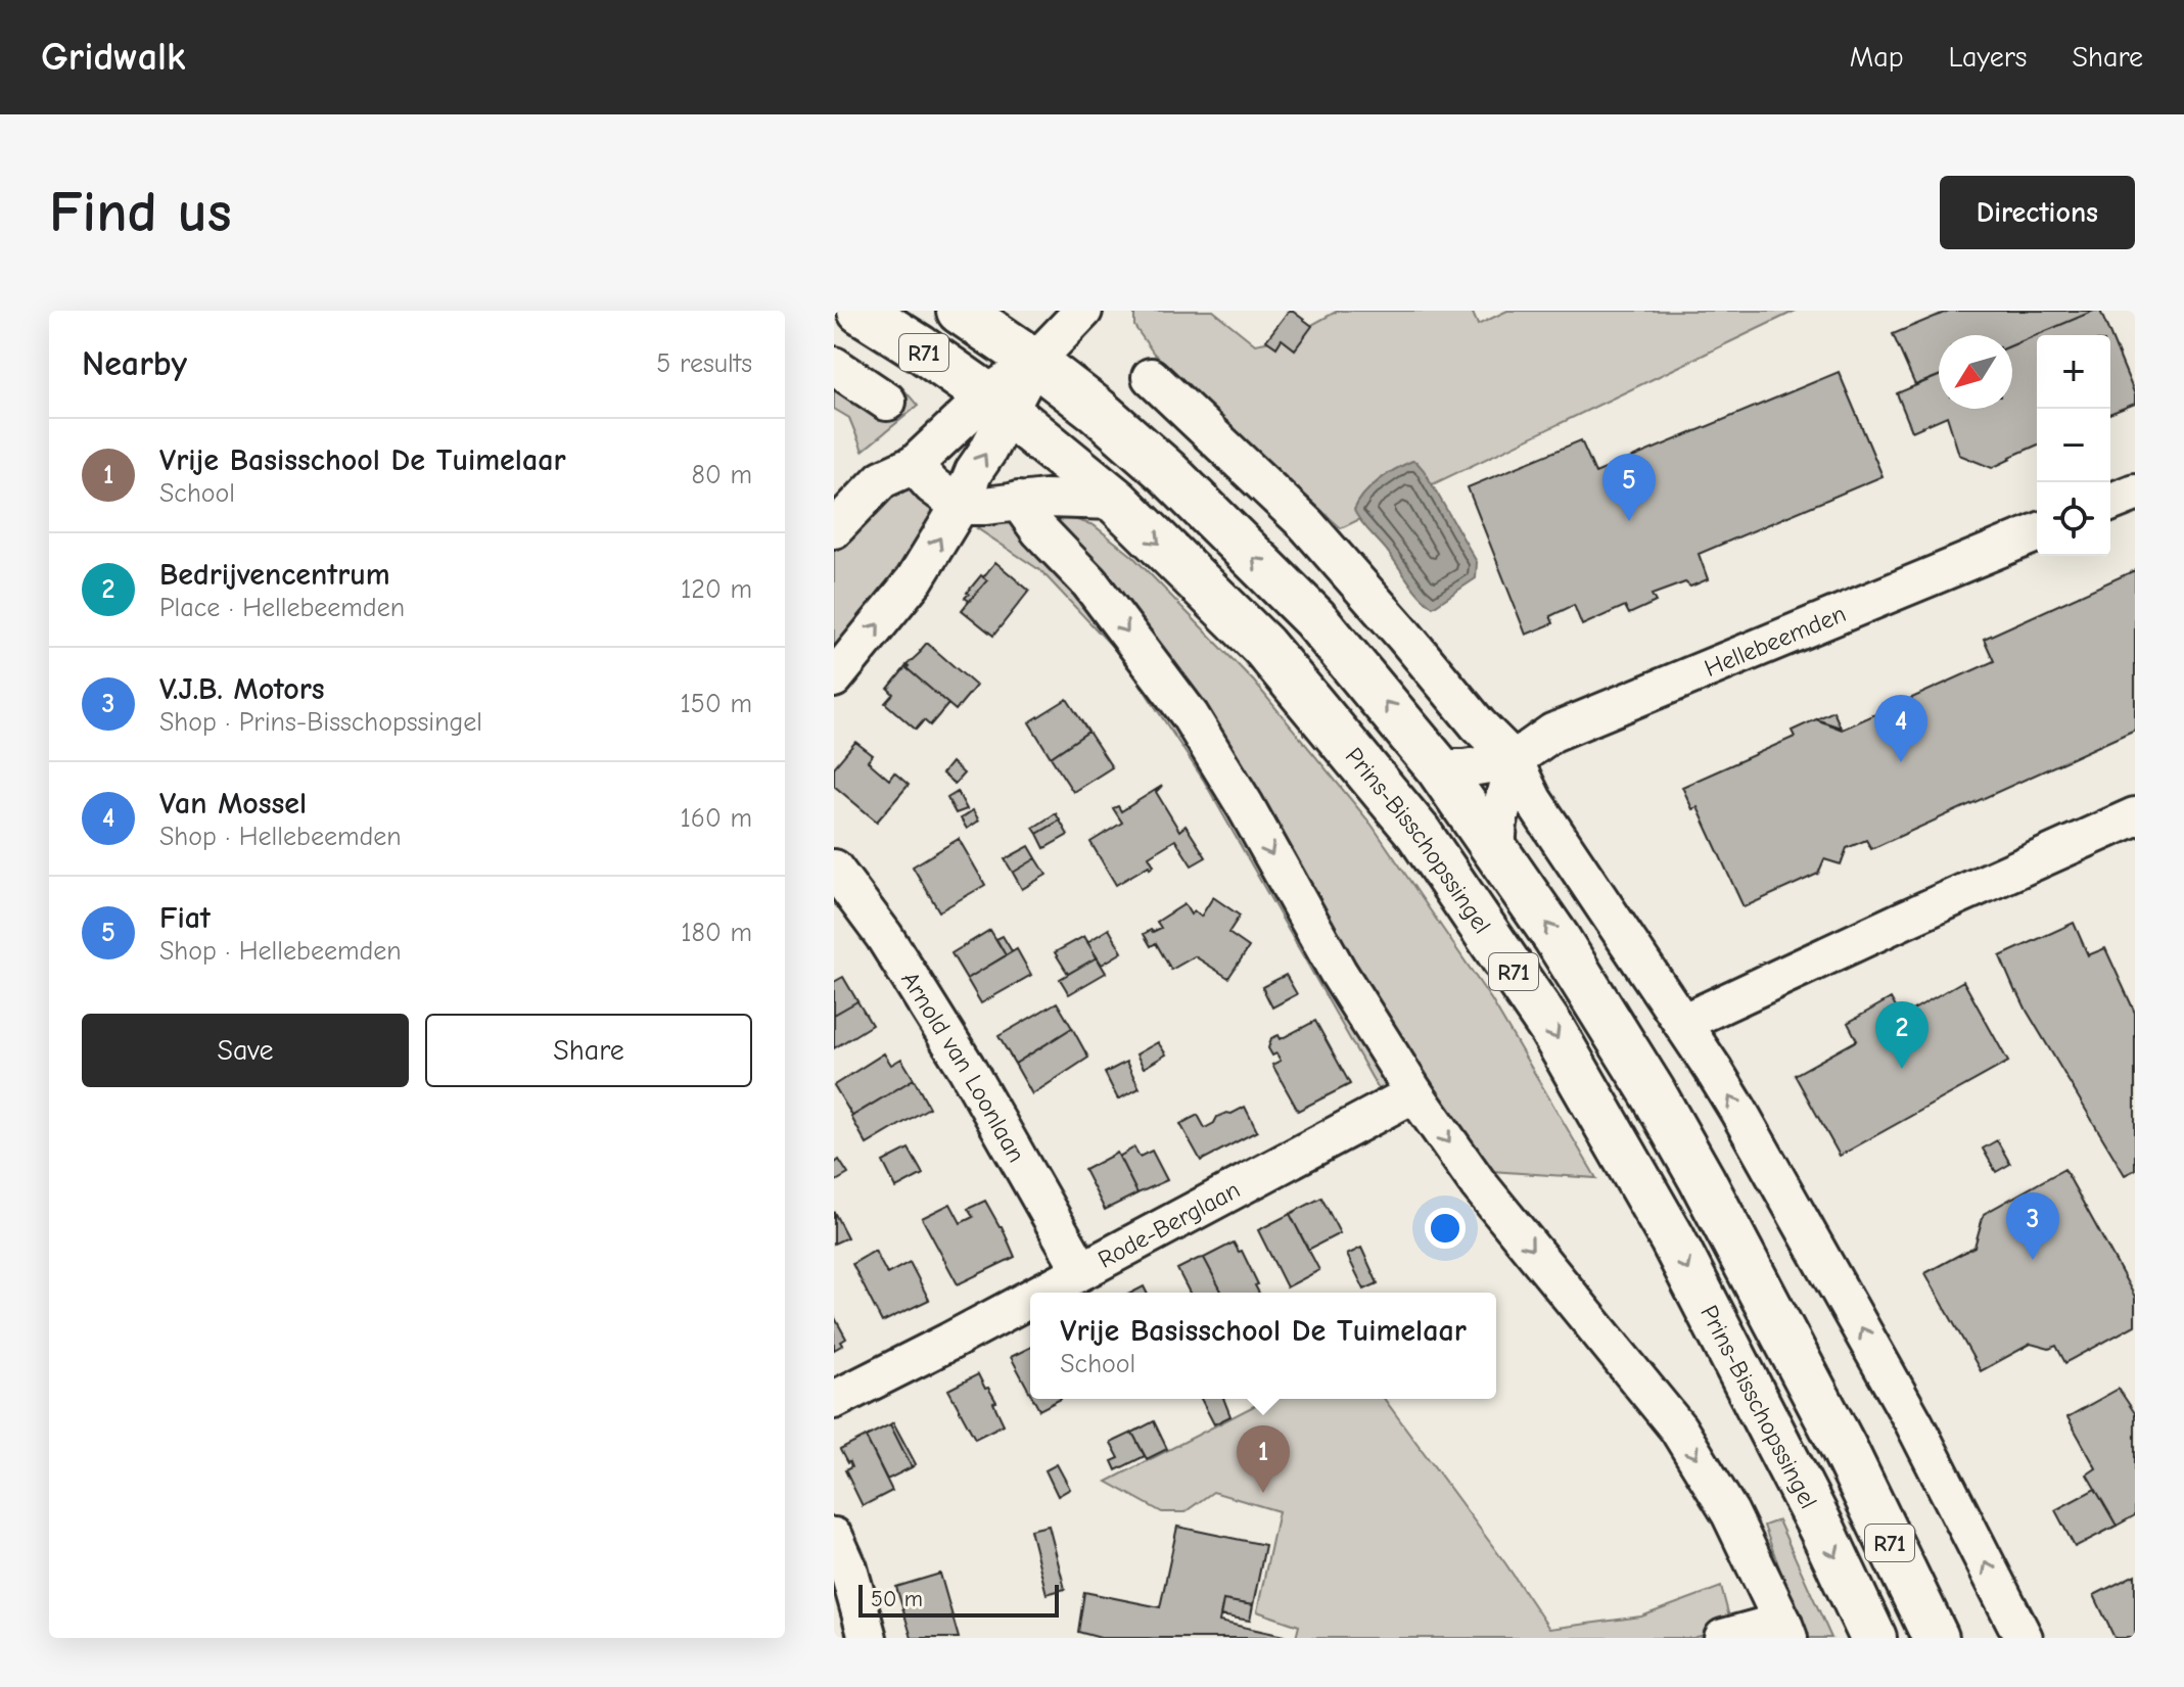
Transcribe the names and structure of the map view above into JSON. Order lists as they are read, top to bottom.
{
  "streets": {
    "highway": ["R71", "Prins-Bisschopssingel"],
    "street": ["Hellebeemden", "Arnold van Loonlaan", "Rode-Berglaan"]
  },
  "crossings": [
    ["Arnold van Loonlaan", "Rode-Berglaan"]
  ],
  "scale_bar": "50 m",
  "north": "bottom left",
  "page": {
    "header": "Gridwalk",
    "nav": ["Map", "Layers", "Share"],
    "buttons": [
      "Directions",
      ["Save", "Share"]
    ],
    "title": "Find us",
    "heading": ["Nearby", "5 results"],
    "map_buttons": ["+", "−"],
    "list": [
      {
        "mark": "1",
        "name": "Vrije Basisschool De Tuimelaar",
        "note": "School",
        "value": "80 m"
      },
      {
        "mark": "2",
        "name": "Bedrijvencentrum",
        "note": "Place · Hellebeemden",
        "value": "120 m"
      },
      {
        "mark": "3",
        "name": "V.J.B. Motors",
        "note": "Shop · Prins-Bisschopssingel",
        "value": "150 m"
      },
      {
        "mark": "4",
        "name": "Van Mossel",
        "note": "Shop · Hellebeemden",
        "value": "160 m"
      },
      {
        "mark": "5",
        "name": "Fiat",
        "note": "Shop · Hellebeemden",
        "value": "180 m"
      }
    ],
    "pins": [
      "5",
      "4",
      "2",
      "3",
      "1"
    ],
    "popup": ["Vrije Basisschool De Tuimelaar", "School"],
    "scale": "50 m"
  }
}
